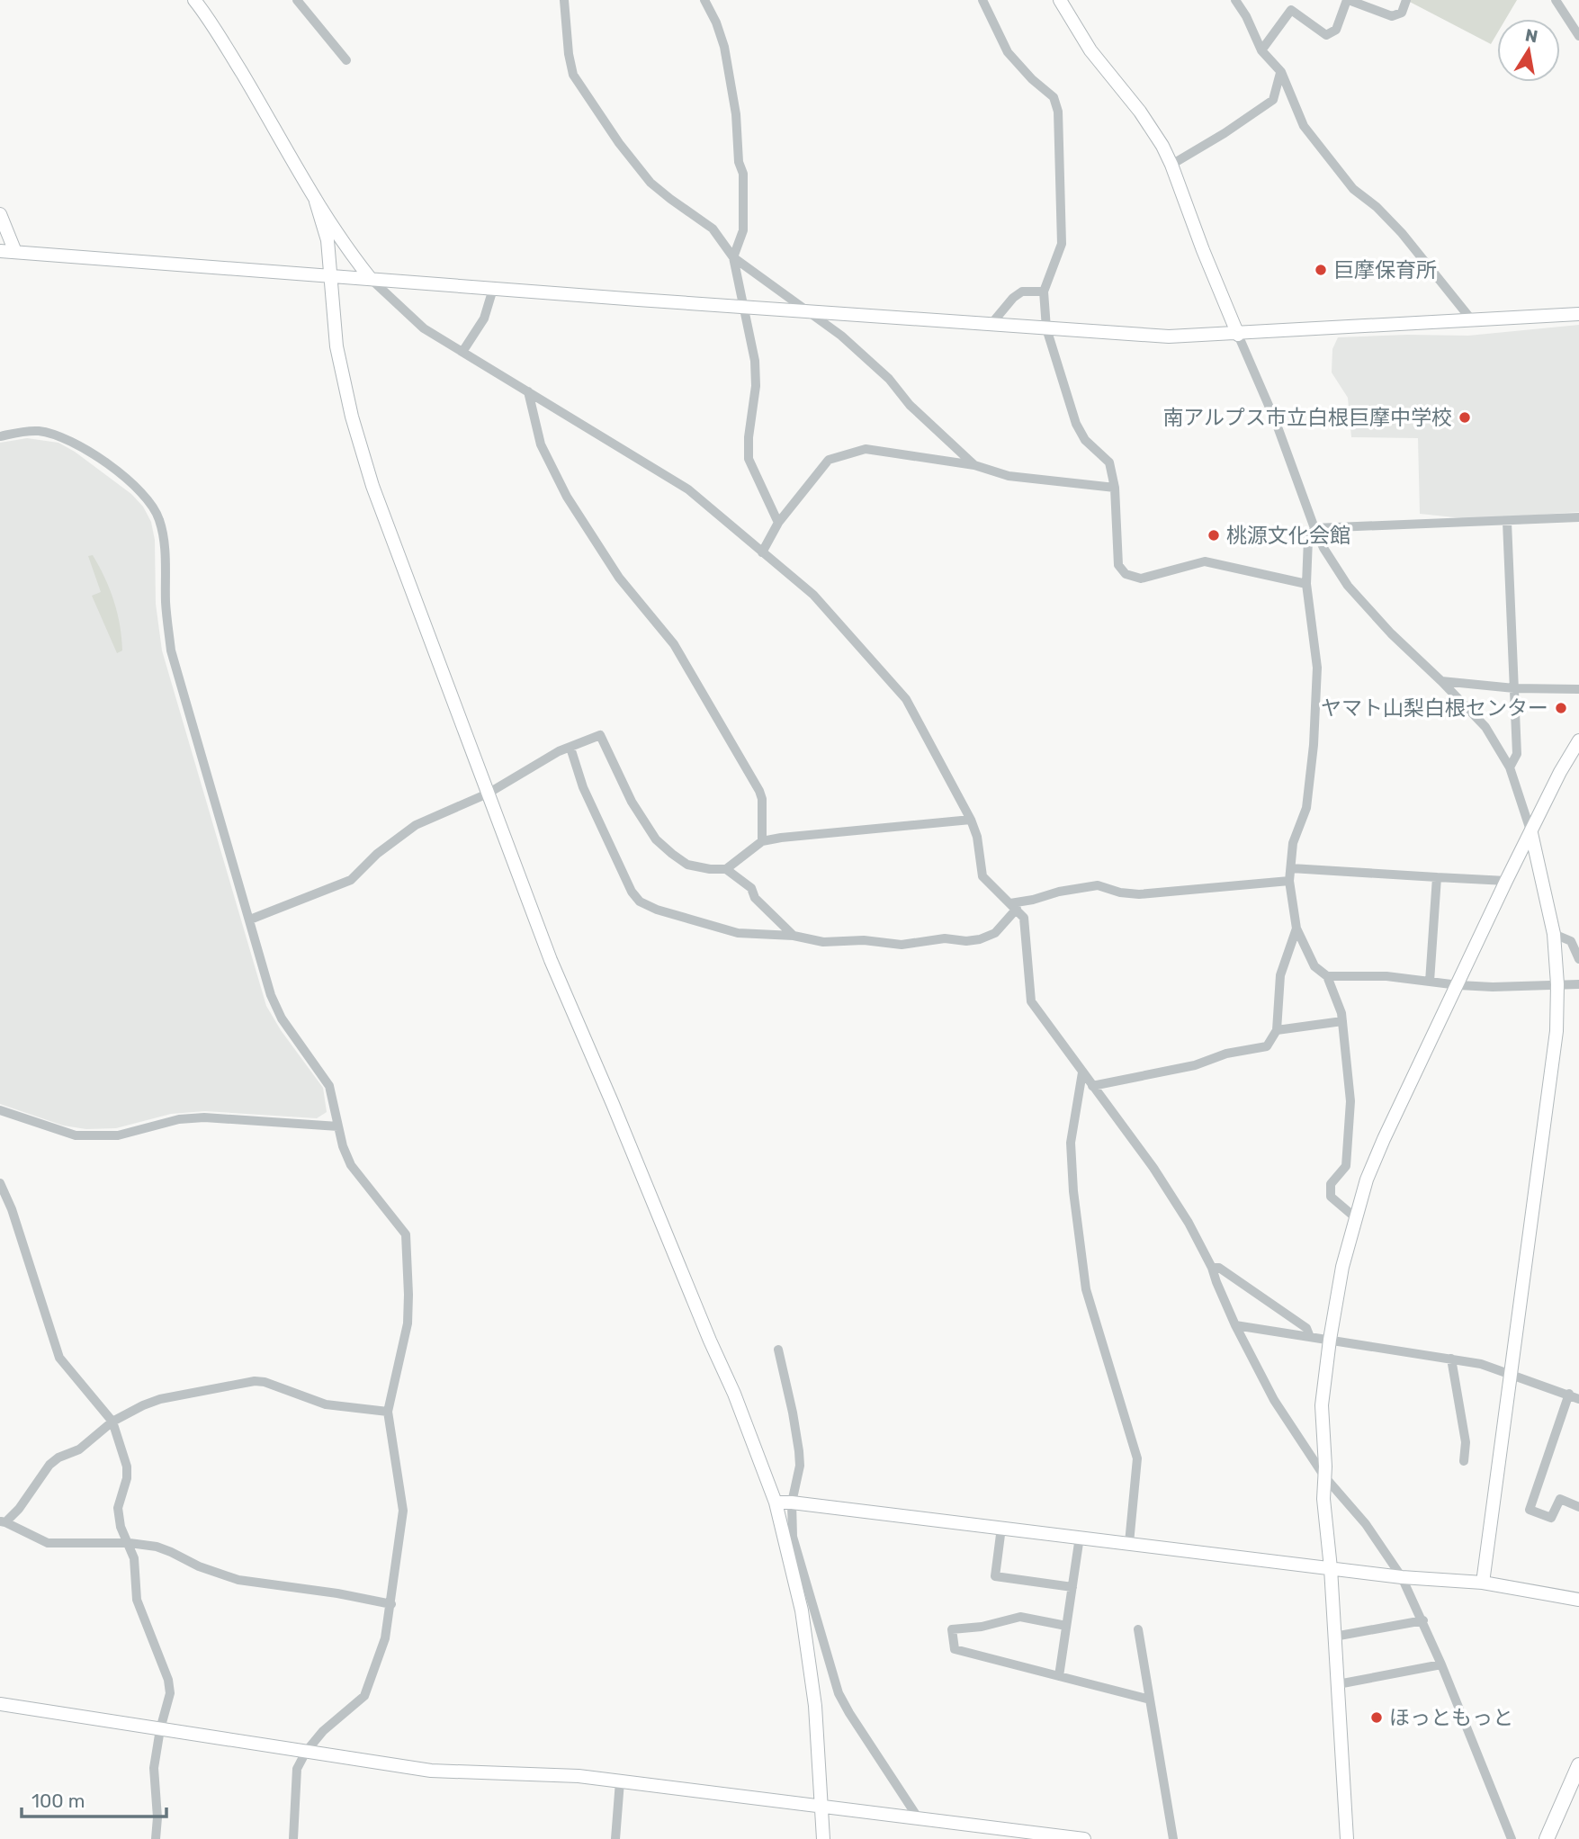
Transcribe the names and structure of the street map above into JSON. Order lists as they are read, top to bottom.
{
  "places": [
    "巨摩保育所",
    "南アルプス市立白根巨摩中学校",
    "桃源文化会館",
    "ヤマト山梨白根センター",
    "ほっともっと"
  ],
  "scale_bar": "100 m",
  "north": "top"
}
